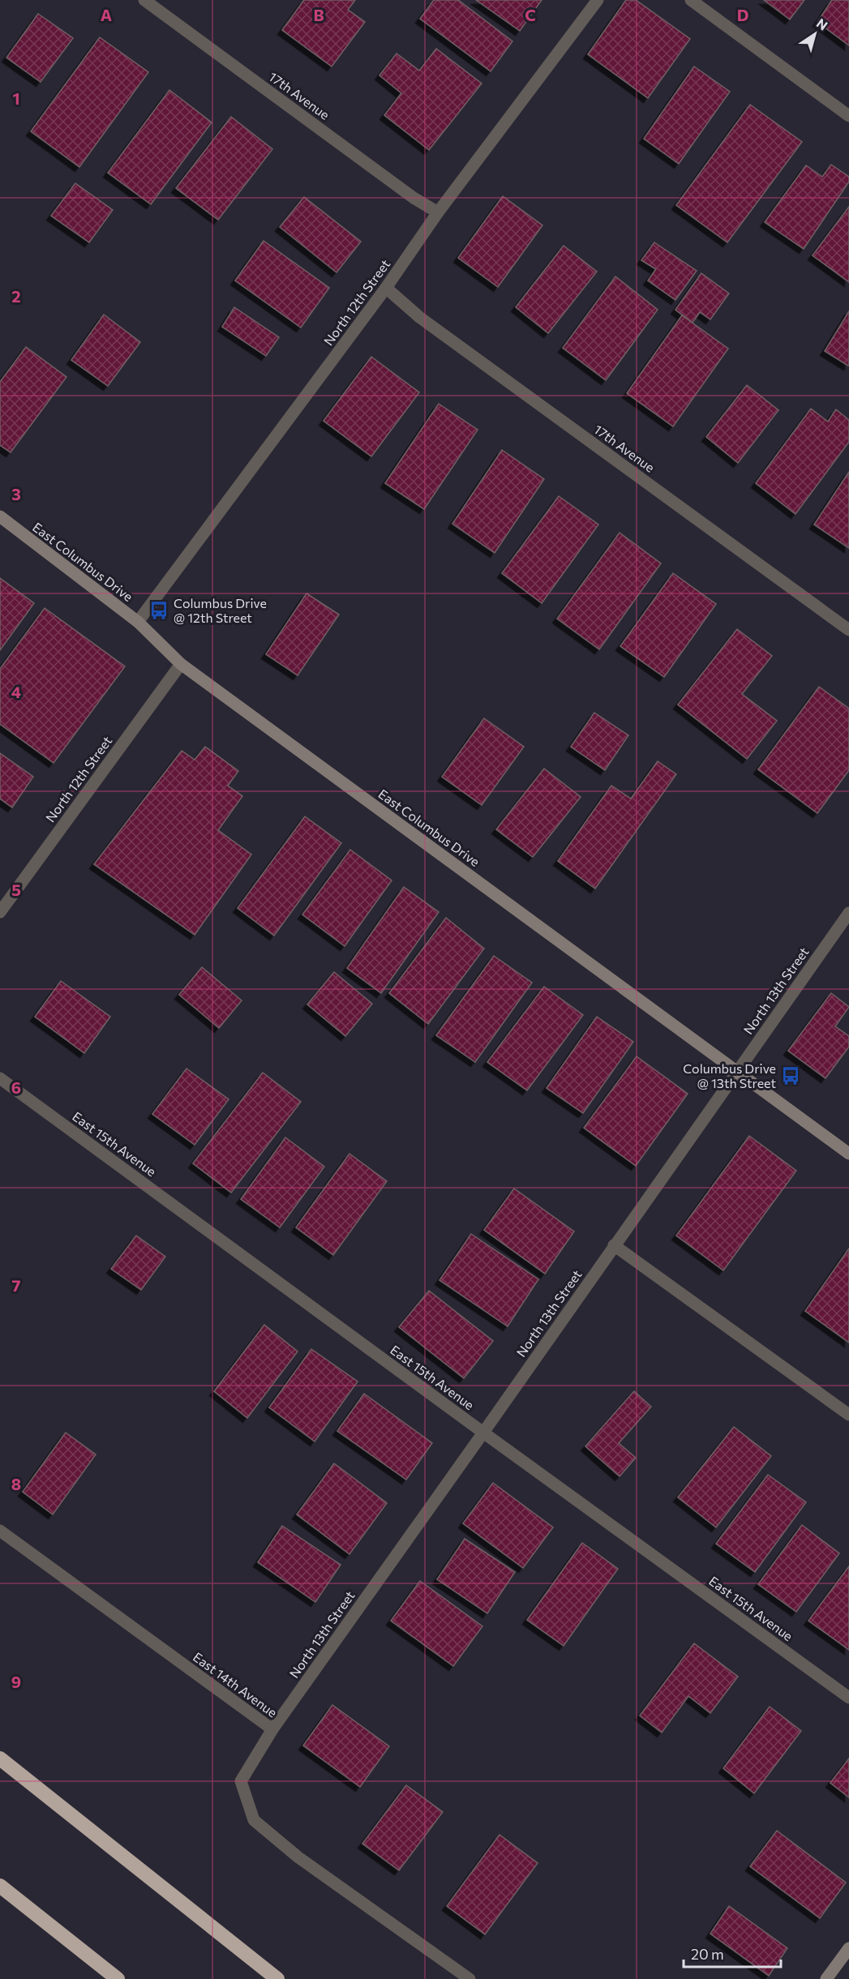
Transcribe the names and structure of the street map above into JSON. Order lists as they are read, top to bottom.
{
  "streets": {
    "main road": ["East Columbus Drive"],
    "street": [
      "17th Avenue",
      "North 12th Street",
      "North 13th Street",
      "East 15th Avenue",
      "East 14th Avenue"
    ]
  },
  "crossings": [
    ["17th Avenue", "North 12th Street"],
    ["North 12th Street", "East Columbus Drive"],
    ["East Columbus Drive", "North 13th Street"],
    ["North 13th Street", "East 15th Avenue"],
    ["North 13th Street", "East 14th Avenue"]
  ],
  "places": {
    "bus stop": ["Columbus Drive @ 12th Street", "Columbus Drive @ 13th Street"]
  },
  "scale_bar": "20 m",
  "north": "top right",
  "grid": {
    "columns": [
      "A",
      "B",
      "C",
      "D"
    ],
    "rows": [
      "1",
      "2",
      "3",
      "4",
      "5",
      "6",
      "7",
      "8",
      "9"
    ]
  }
}
